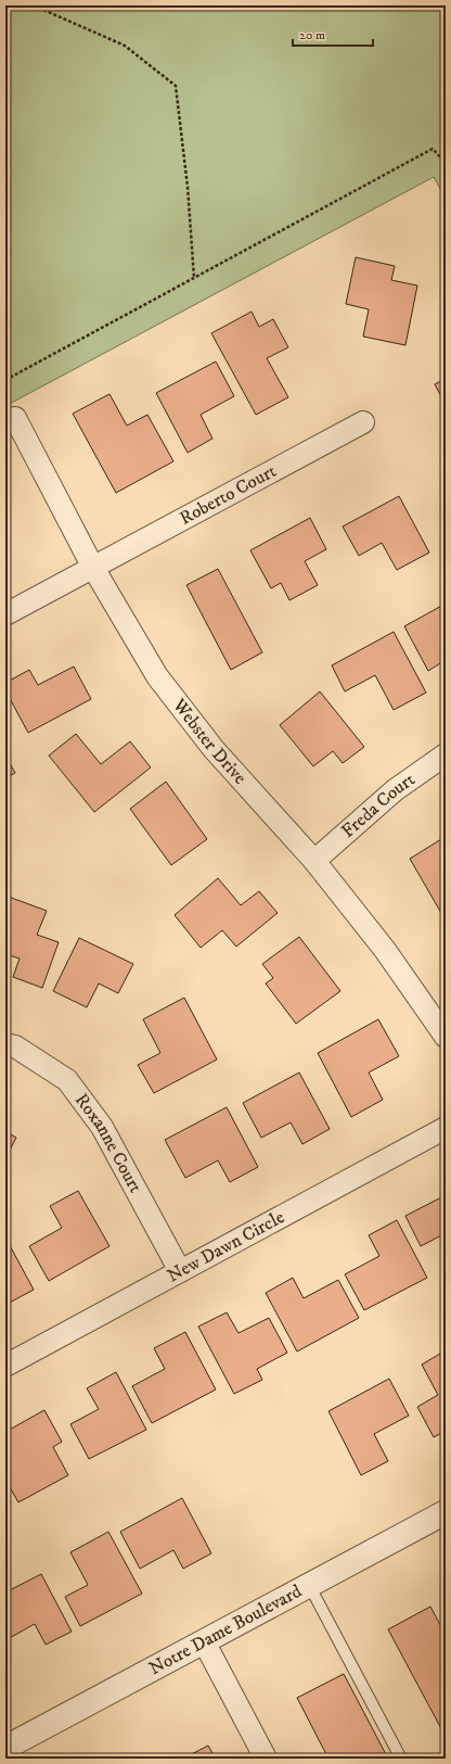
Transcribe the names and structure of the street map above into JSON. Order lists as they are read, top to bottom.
{
  "streets": {
    "street": [
      "Roberto Court",
      "Webster Drive",
      "Freda Court",
      "Roxanne Court",
      "New Dawn Circle",
      "Notre Dame Boulevard"
    ]
  },
  "crossings": [
    ["Roberto Court", "Webster Drive"],
    ["Webster Drive", "Freda Court"],
    ["Roxanne Court", "New Dawn Circle"]
  ],
  "scale_bar": "20 m"
}
